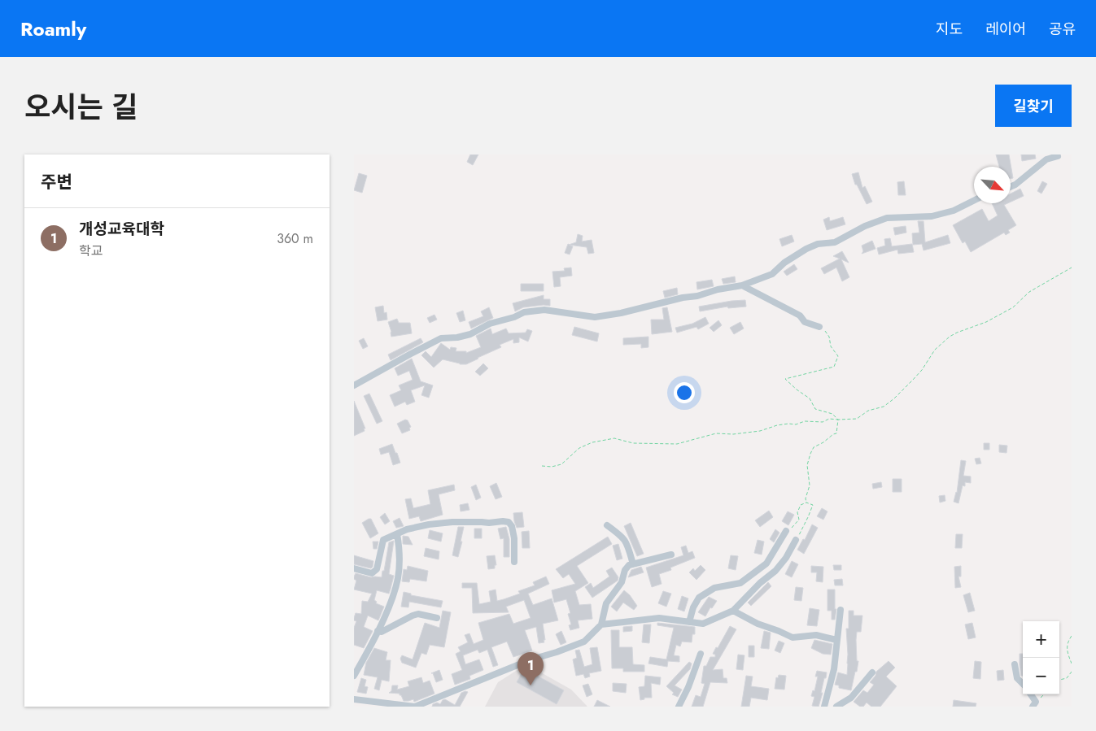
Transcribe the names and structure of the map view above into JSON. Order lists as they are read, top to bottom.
{
  "north": "bottom right",
  "page": {
    "header": "Roamly",
    "nav": ["지도", "레이어", "공유"],
    "title": "오시는 길",
    "buttons": "길찾기",
    "heading": "주변",
    "list": [
      {
        "mark": "1",
        "name": "개성교육대학",
        "note": "학교",
        "value": "360 m"
      }
    ],
    "map_buttons": ["+", "−"],
    "pins": "1"
  }
}
